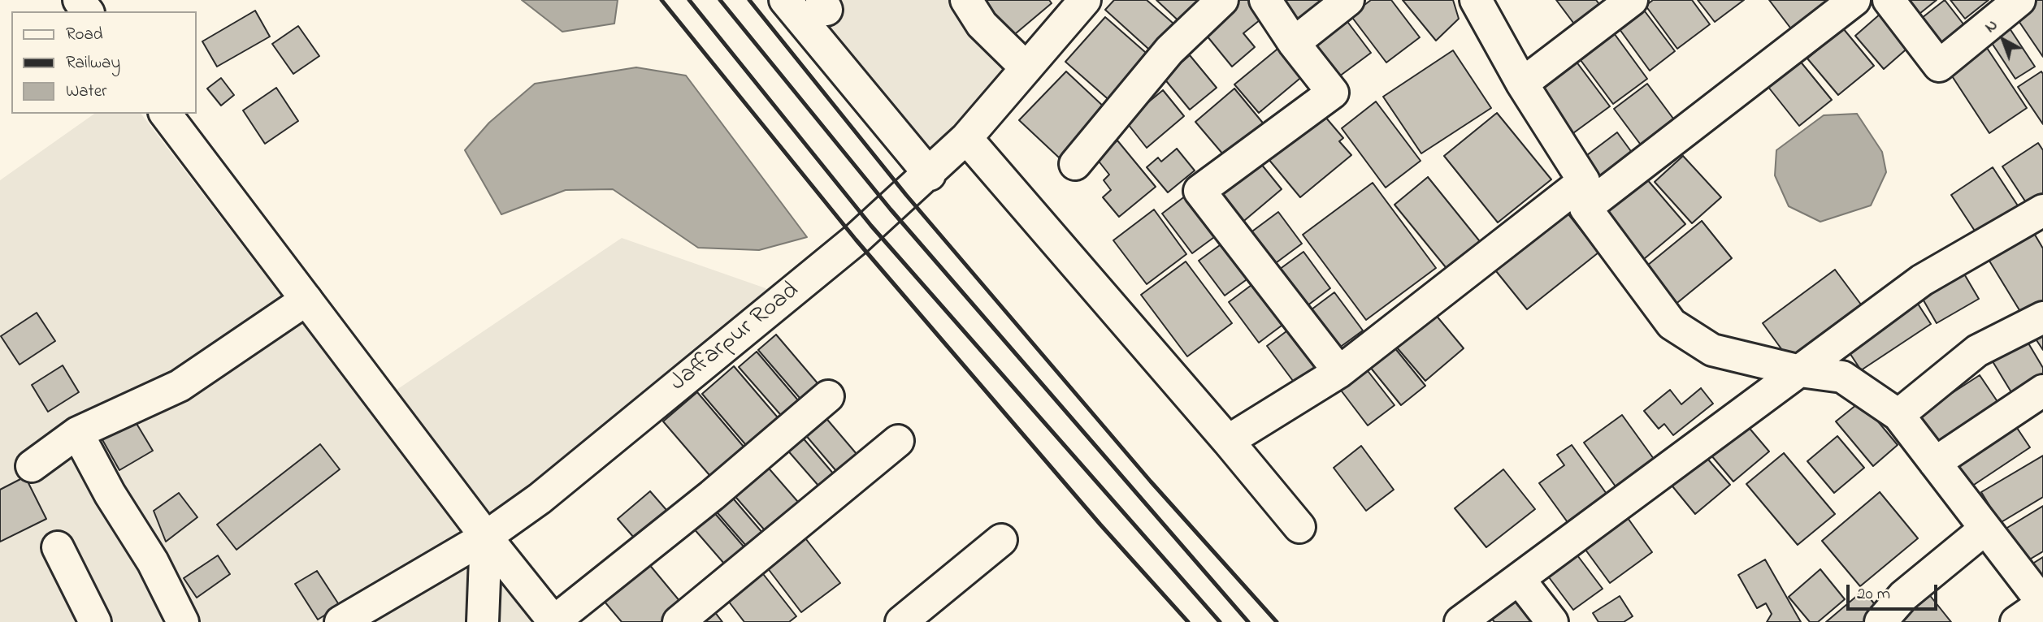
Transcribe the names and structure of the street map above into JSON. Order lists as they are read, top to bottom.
{
  "streets": {
    "street": ["Jaffarpur Road"]
  },
  "legend": ["Road", "Railway", "Water"],
  "scale_bar": "20 m",
  "north": "top left"
}
